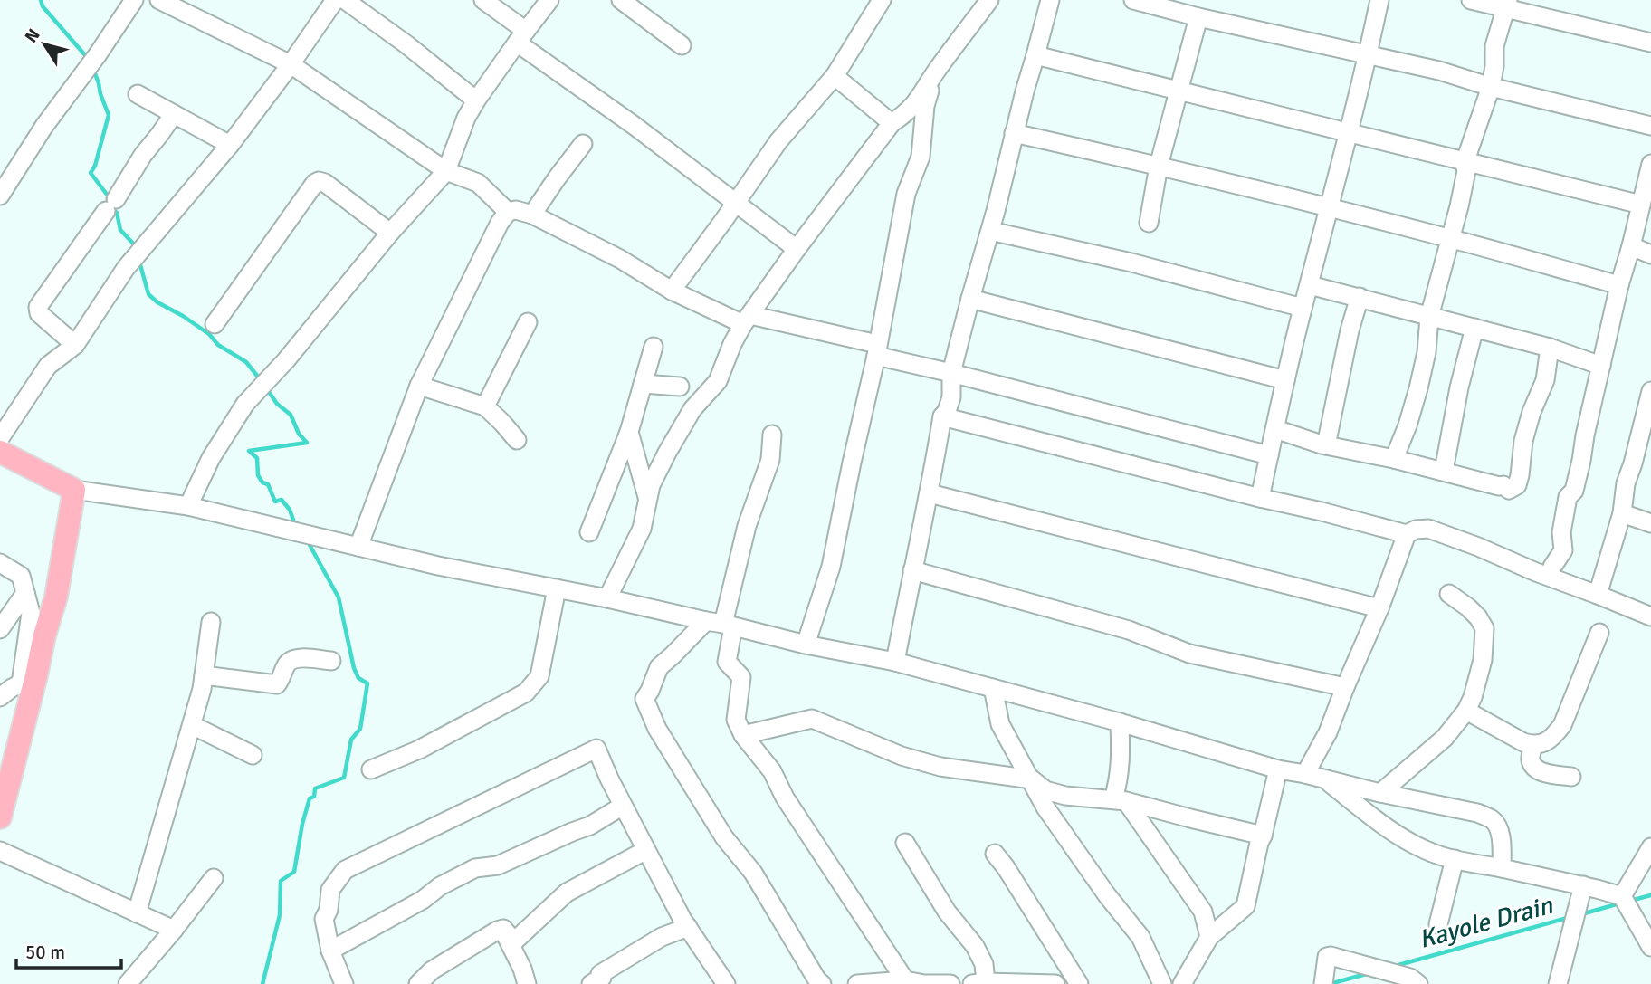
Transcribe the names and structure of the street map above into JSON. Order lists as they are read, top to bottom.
{
  "water": ["Kayole Drain"],
  "scale_bar": "50 m",
  "north": "top left"
}
